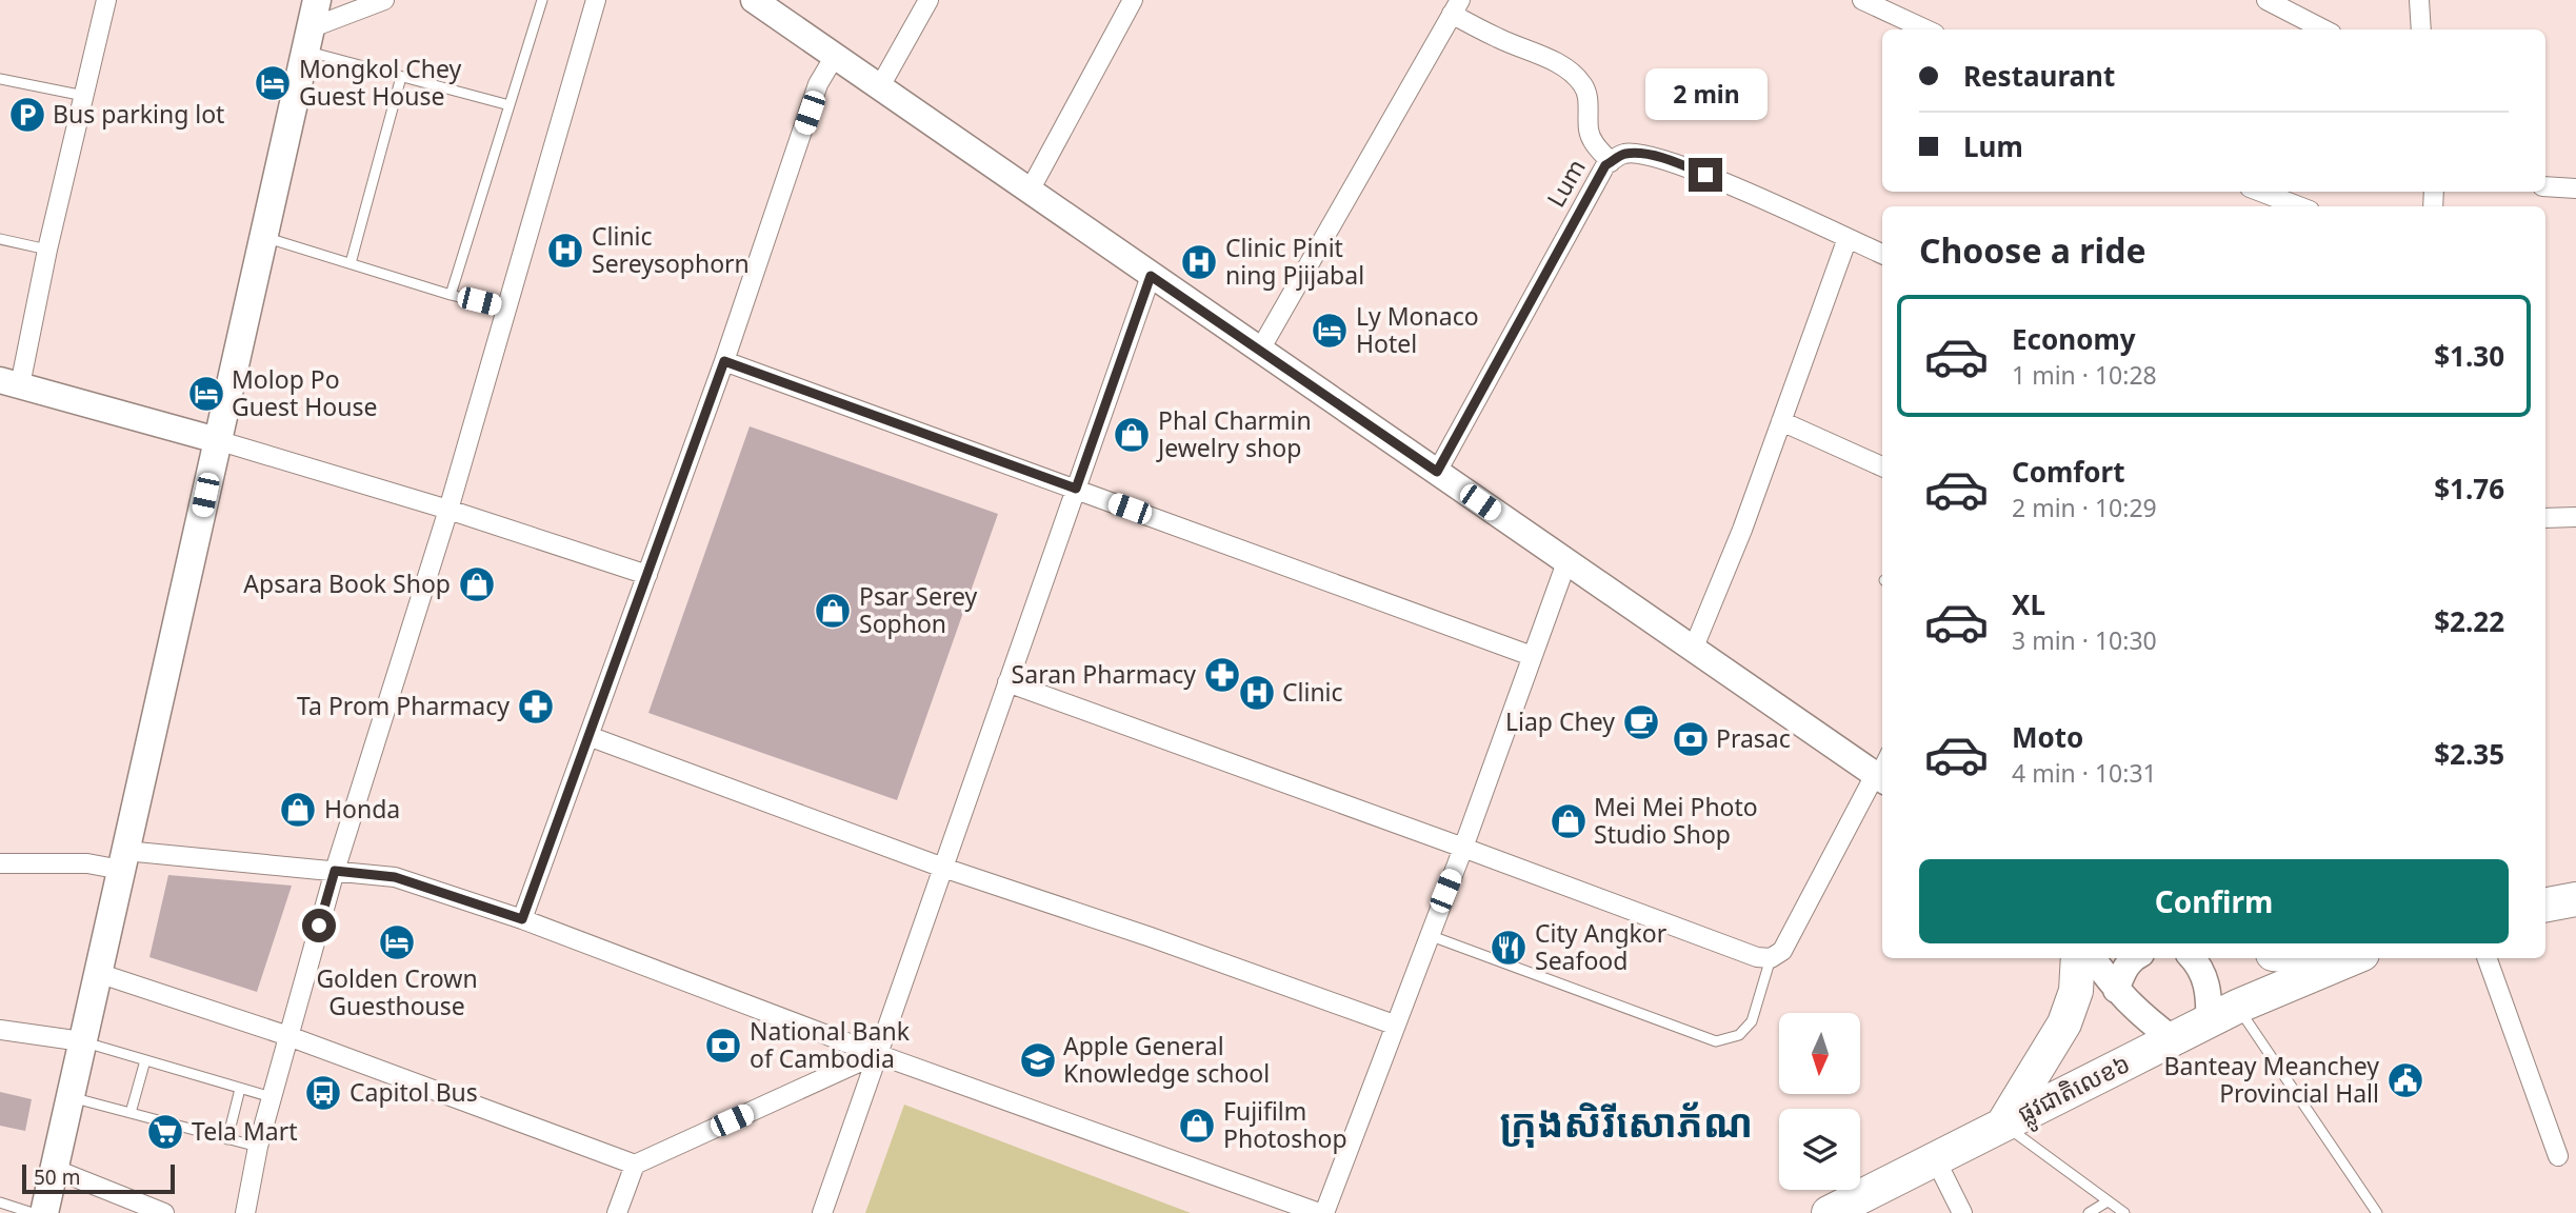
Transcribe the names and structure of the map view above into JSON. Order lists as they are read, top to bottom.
{
  "streets": {
    "highway": ["ផ្លូវជាតិលេខ៦"],
    "street": ["Lum"]
  },
  "districts": ["ក្រុងសិរីសោភ័ណ"],
  "places": {
    "hotel": [
      "Mongkol Chey Guest House",
      "Ly Monaco Hotel",
      "Molop Po Guest House",
      "Golden Crown Guesthouse"
    ],
    "parking": ["Bus parking lot"],
    "hospital": ["Clinic Sereysophorn", "Clinic Pinit ning Pjijabal", "Clinic"],
    "shop": [
      "Phal Charmin Jewelry shop",
      "Apsara Book Shop",
      "Psar Serey Sophon",
      "Honda",
      "Mei Mei Photo Studio Shop",
      "Fujifilm Photoshop"
    ],
    "pharmacy": ["Saran Pharmacy", "Ta Prom Pharmacy"],
    "cafe": ["Liap Chey"],
    "bank": ["Prasac", "National Bank of Cambodia"],
    "restaurant": ["City Angkor Seafood"],
    "school or university": ["Apple General Knowledge school"],
    "public building": ["Banteay Meanchey Provincial Hall"],
    "bus stop": ["Capitol Bus"],
    "supermarket": ["Tela Mart"]
  },
  "scale_bar": "50 m",
  "north": "bottom",
  "page": {
    "banner": ["Restaurant", "Lum"],
    "bubble": "2 min",
    "heading": "Choose a ride",
    "list": [
      {
        "name": "Economy",
        "note": "1 min · 10:28",
        "value": "$1.30"
      },
      {
        "name": "Comfort",
        "note": "2 min · 10:29",
        "value": "$1.76"
      },
      {
        "name": "XL",
        "note": "3 min · 10:30",
        "value": "$2.22"
      },
      {
        "name": "Moto",
        "note": "4 min · 10:31",
        "value": "$2.35"
      }
    ],
    "buttons": "Confirm",
    "scale": "50 m"
  }
}
